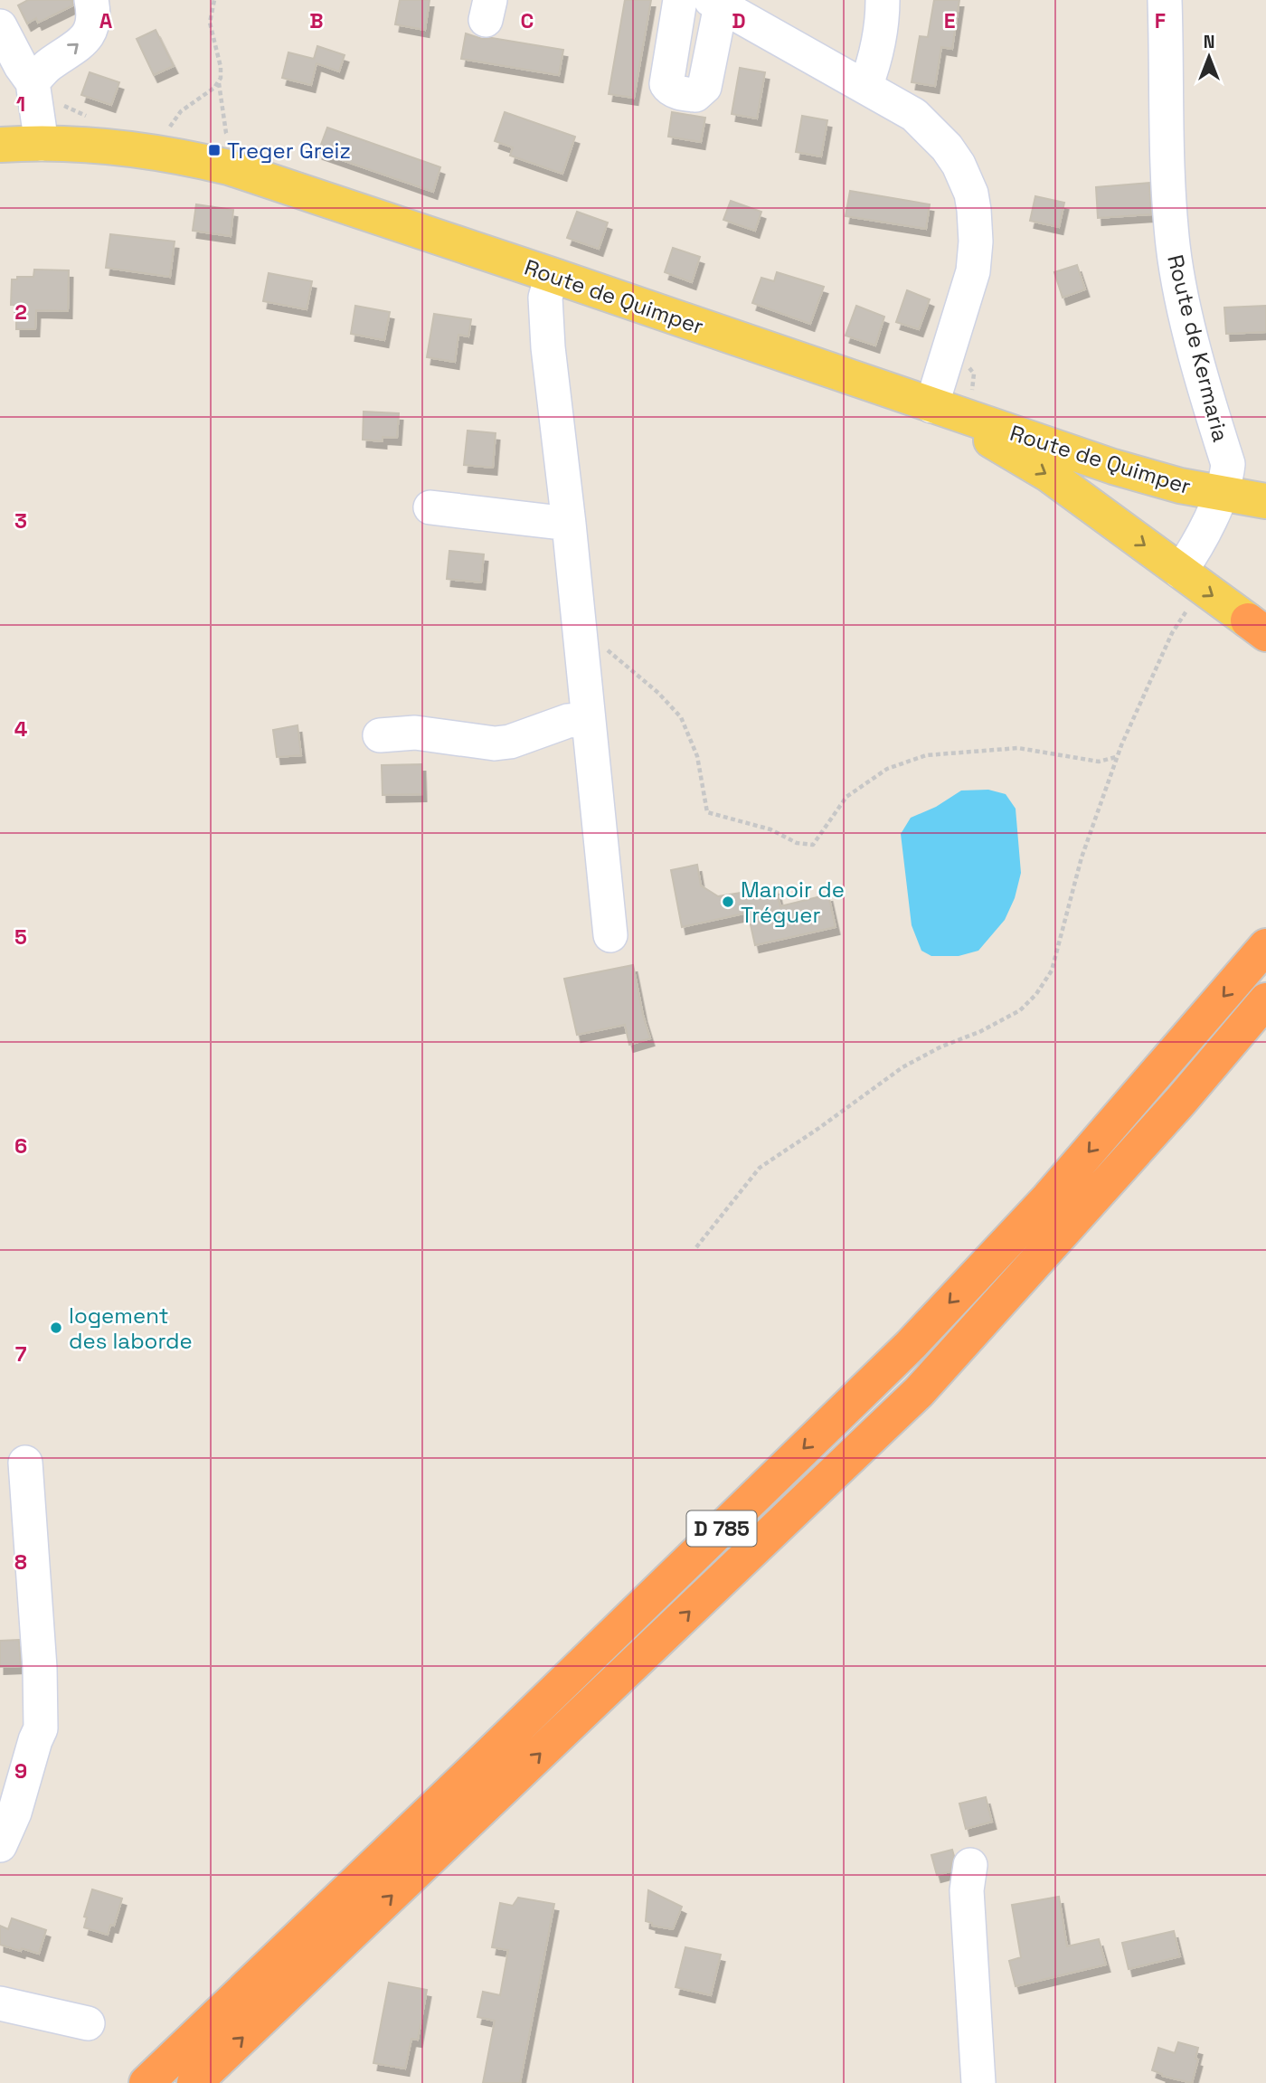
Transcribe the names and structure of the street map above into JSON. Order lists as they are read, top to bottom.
{
  "streets": {
    "highway": ["D 785"],
    "main road": ["Route de Quimper"],
    "street": ["Route de Kermaria"]
  },
  "crossings": [
    ["Route de Quimper", "Route de Kermaria"]
  ],
  "places": {
    "transit": ["Treger Greiz"],
    "other": ["Manoir de Tréguer", "logement des laborde"]
  },
  "north": "top",
  "grid": {
    "columns": [
      "A",
      "B",
      "C",
      "D",
      "E",
      "F"
    ],
    "rows": [
      "1",
      "2",
      "3",
      "4",
      "5",
      "6",
      "7",
      "8",
      "9"
    ]
  }
}
